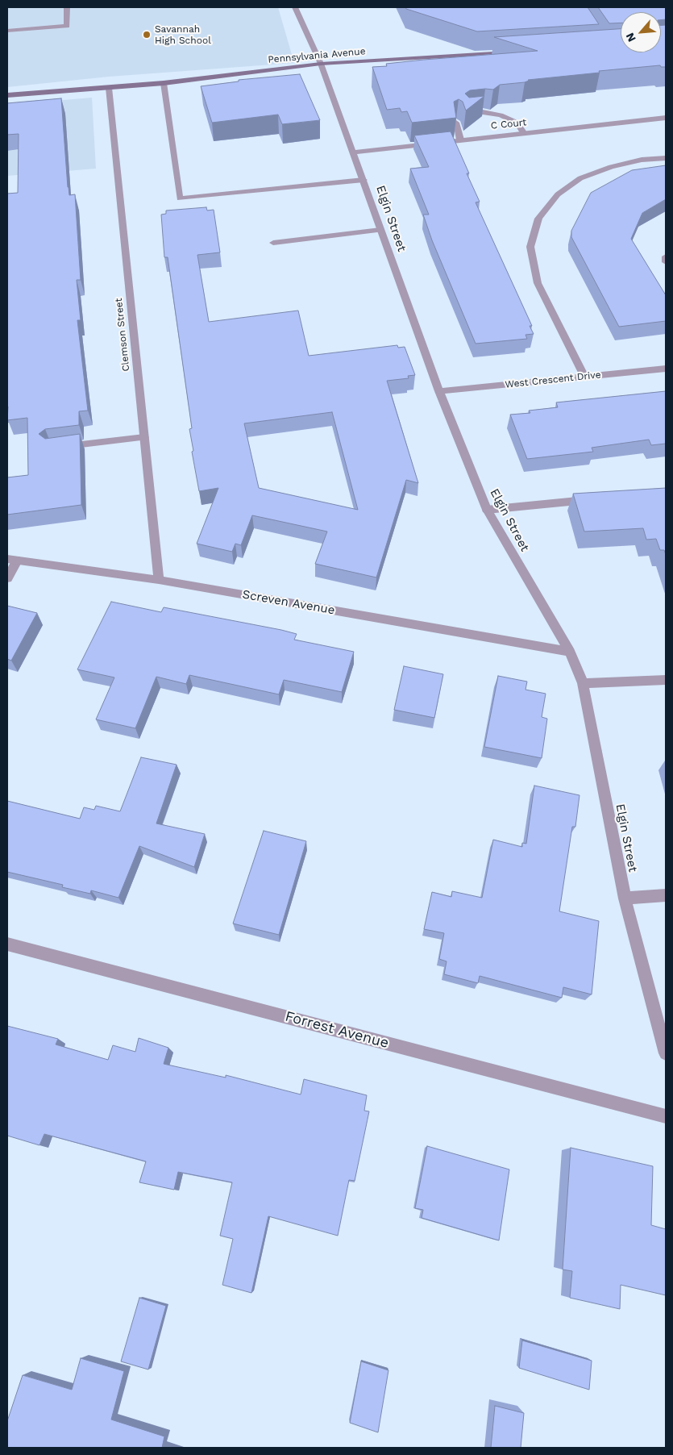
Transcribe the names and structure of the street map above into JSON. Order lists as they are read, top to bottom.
{
  "streets": {
    "main road": ["Pennsylvania Avenue"],
    "street": [
      "C Court",
      "Elgin Street",
      "Clemson Street",
      "West Crescent Drive",
      "Screven Avenue",
      "Forrest Avenue"
    ]
  },
  "crossings": [
    ["Pennsylvania Avenue", "Elgin Street"],
    ["Pennsylvania Avenue", "Clemson Street"],
    ["C Court", "Elgin Street"],
    ["Elgin Street", "West Crescent Drive"],
    ["Elgin Street", "Screven Avenue"],
    ["Clemson Street", "Screven Avenue"]
  ],
  "places": ["Savannah High School"],
  "north": "bottom left"
}
